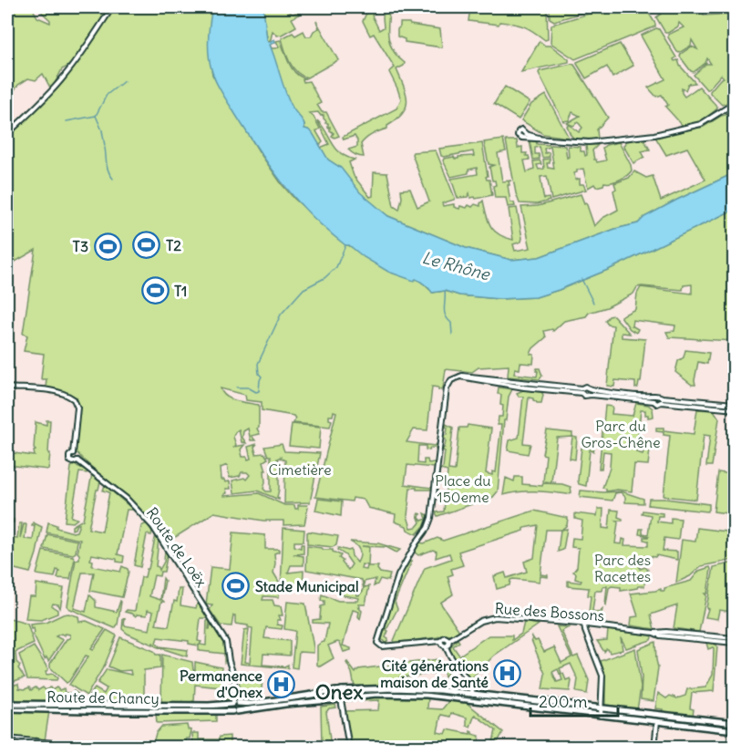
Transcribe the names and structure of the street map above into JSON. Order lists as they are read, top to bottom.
{
  "streets": {
    "main road": ["Route de Chancy"],
    "street": ["Route de Loëx", "Rue des Bossons"]
  },
  "crossings": [
    ["Route de Loëx", "Route de Chancy"]
  ],
  "districts": ["Onex"],
  "water": ["Le Rhône"],
  "parks": [
    "Parc du Gros-Chêne",
    "Cimetière",
    "Place du 150eme",
    "Parc des Racettes"
  ],
  "places": {
    "sports": [
      "T2",
      "T3",
      "T1",
      "Stade Municipal"
    ],
    "hospital": ["Cité générations maison de Santé", "Permanence d'Onex"]
  },
  "scale_bar": "200 m"
}
